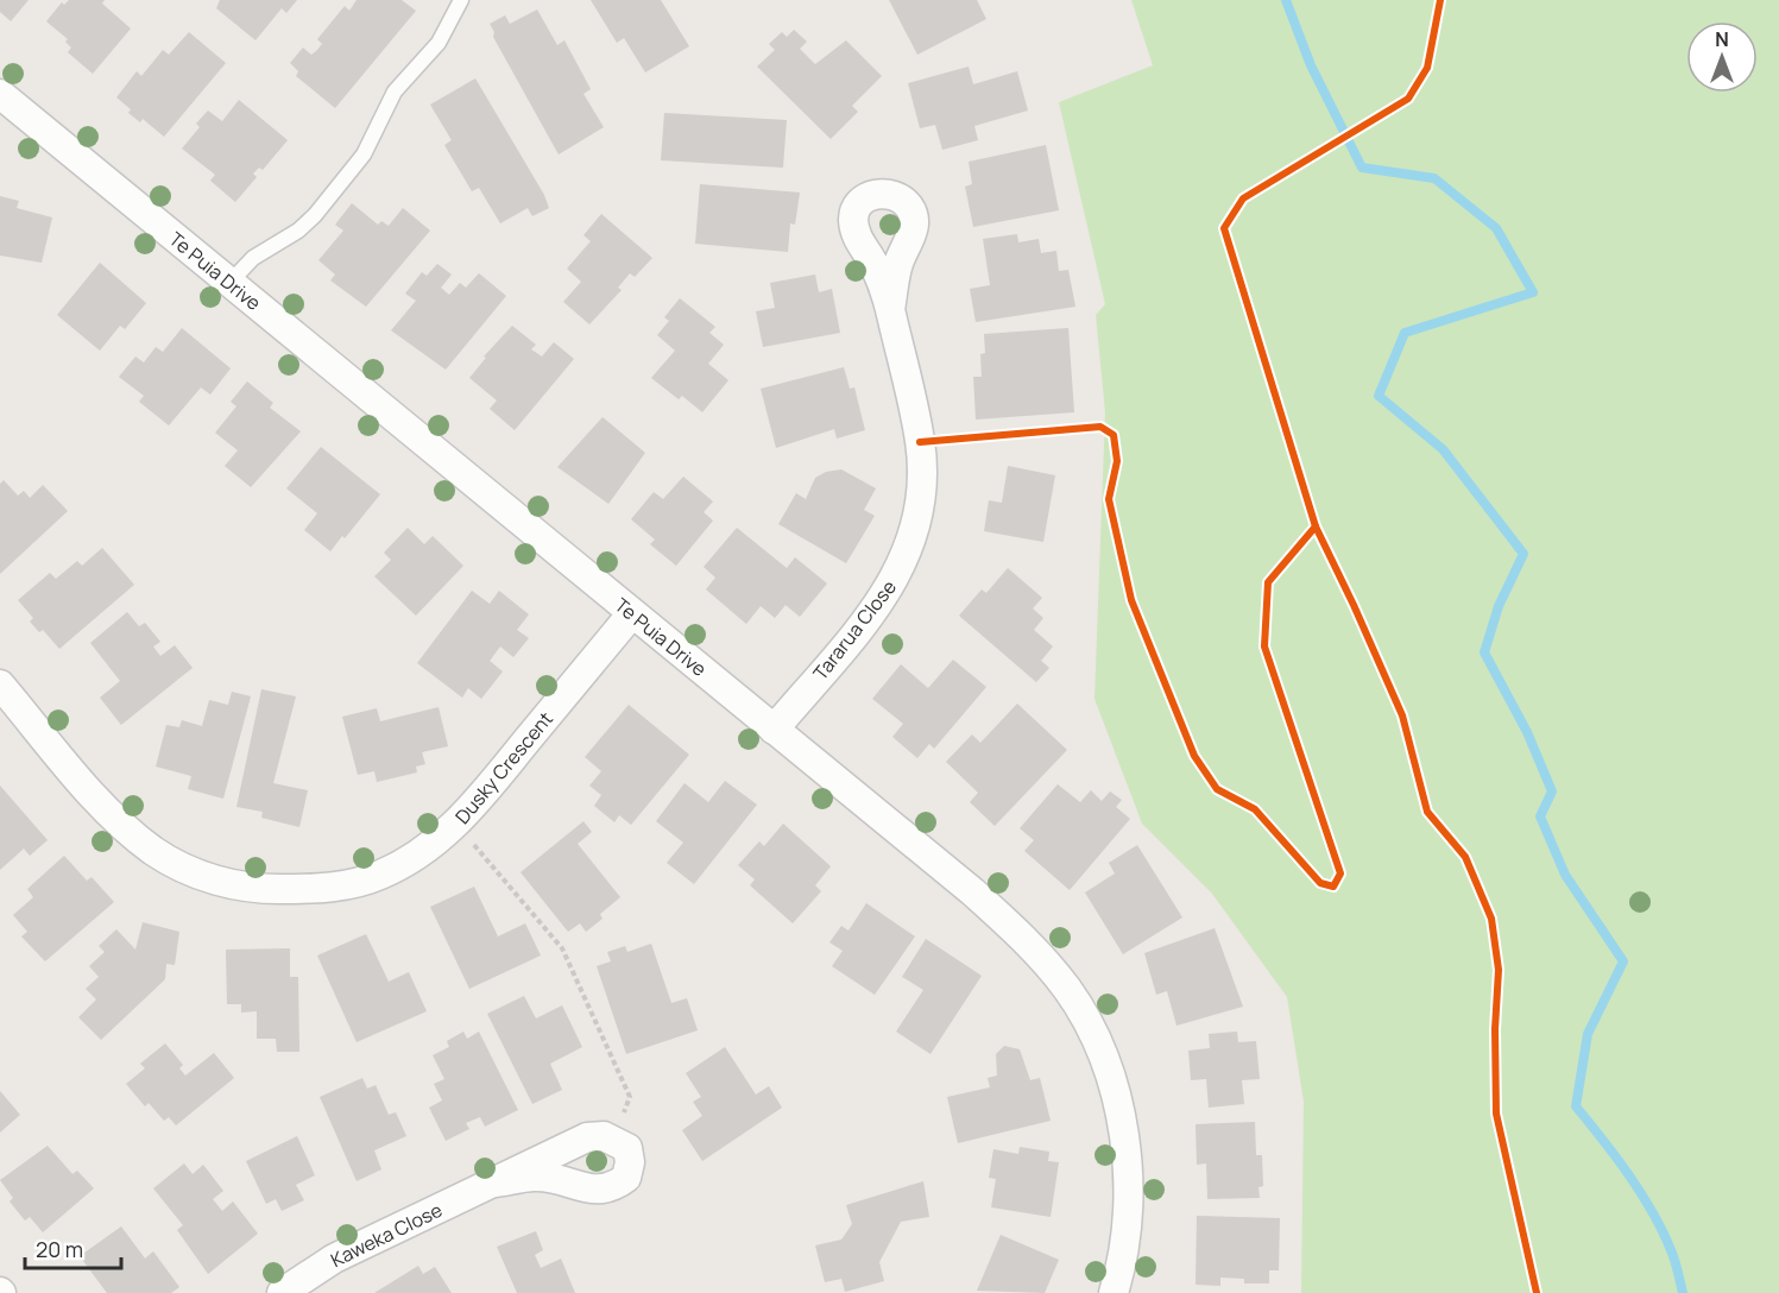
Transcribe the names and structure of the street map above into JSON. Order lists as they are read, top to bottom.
{
  "streets": {
    "street": [
      "Te Puia Drive",
      "Tararua Close",
      "Dusky Crescent",
      "Kaweka Close"
    ]
  },
  "crossings": [
    ["Te Puia Drive", "Tararua Close"],
    ["Te Puia Drive", "Dusky Crescent"]
  ],
  "scale_bar": "20 m",
  "north": "top"
}
